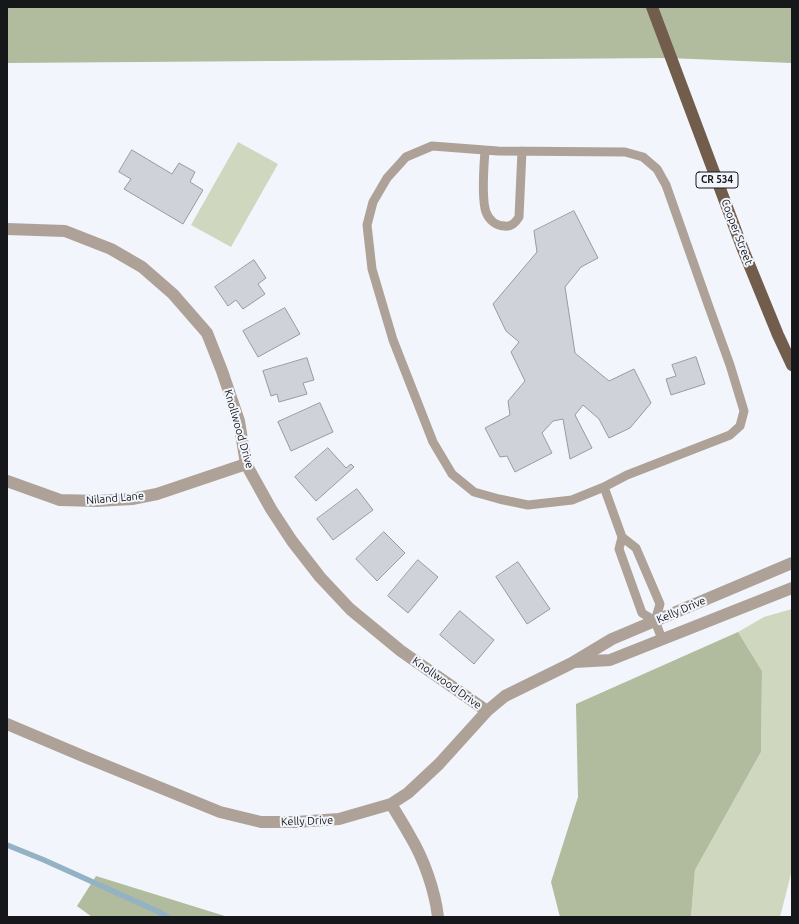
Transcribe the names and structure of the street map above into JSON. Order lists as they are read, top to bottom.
{
  "streets": {
    "main road": ["CR 534", "Cooper Street"],
    "street": ["Knollwood Drive", "Niland Lane", "Kelly Drive"]
  },
  "crossings": [
    ["Knollwood Drive", "Niland Lane"],
    ["Knollwood Drive", "Kelly Drive"]
  ]
}
